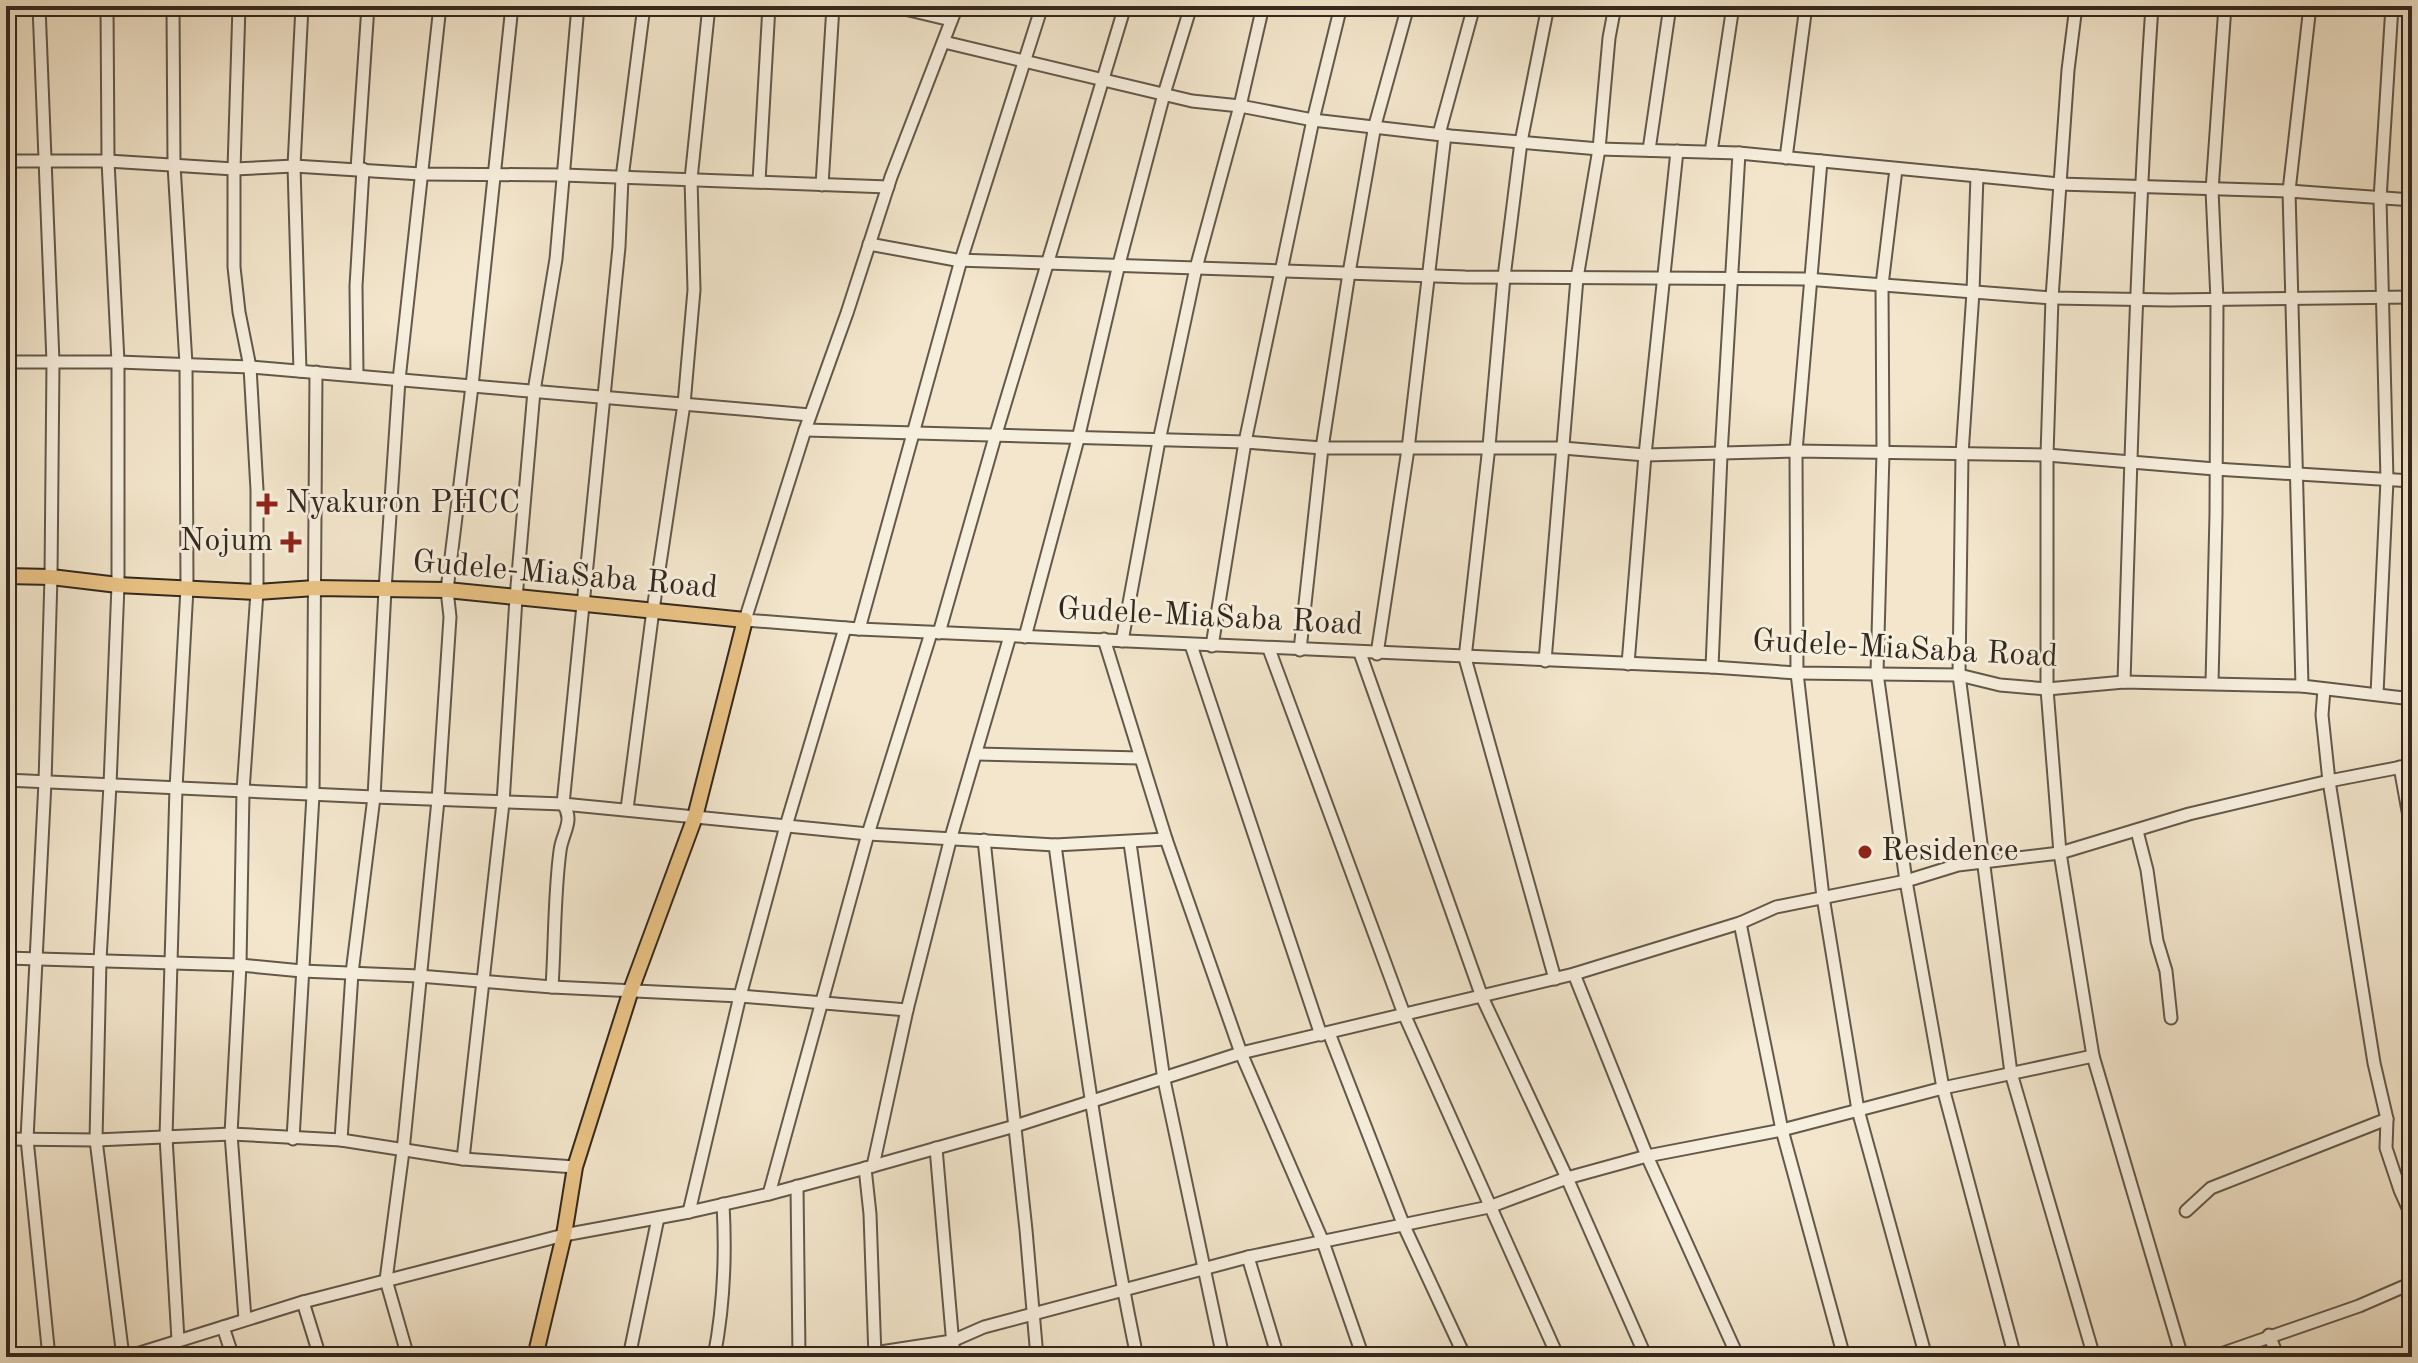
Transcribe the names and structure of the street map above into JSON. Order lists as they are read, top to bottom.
{
  "streets": {
    "main road": ["Gudele-MiaSaba Road"]
  },
  "places": {
    "health": ["Nyakuron PHCC", "Nojum"],
    "other": ["Residence"]
  }
}
